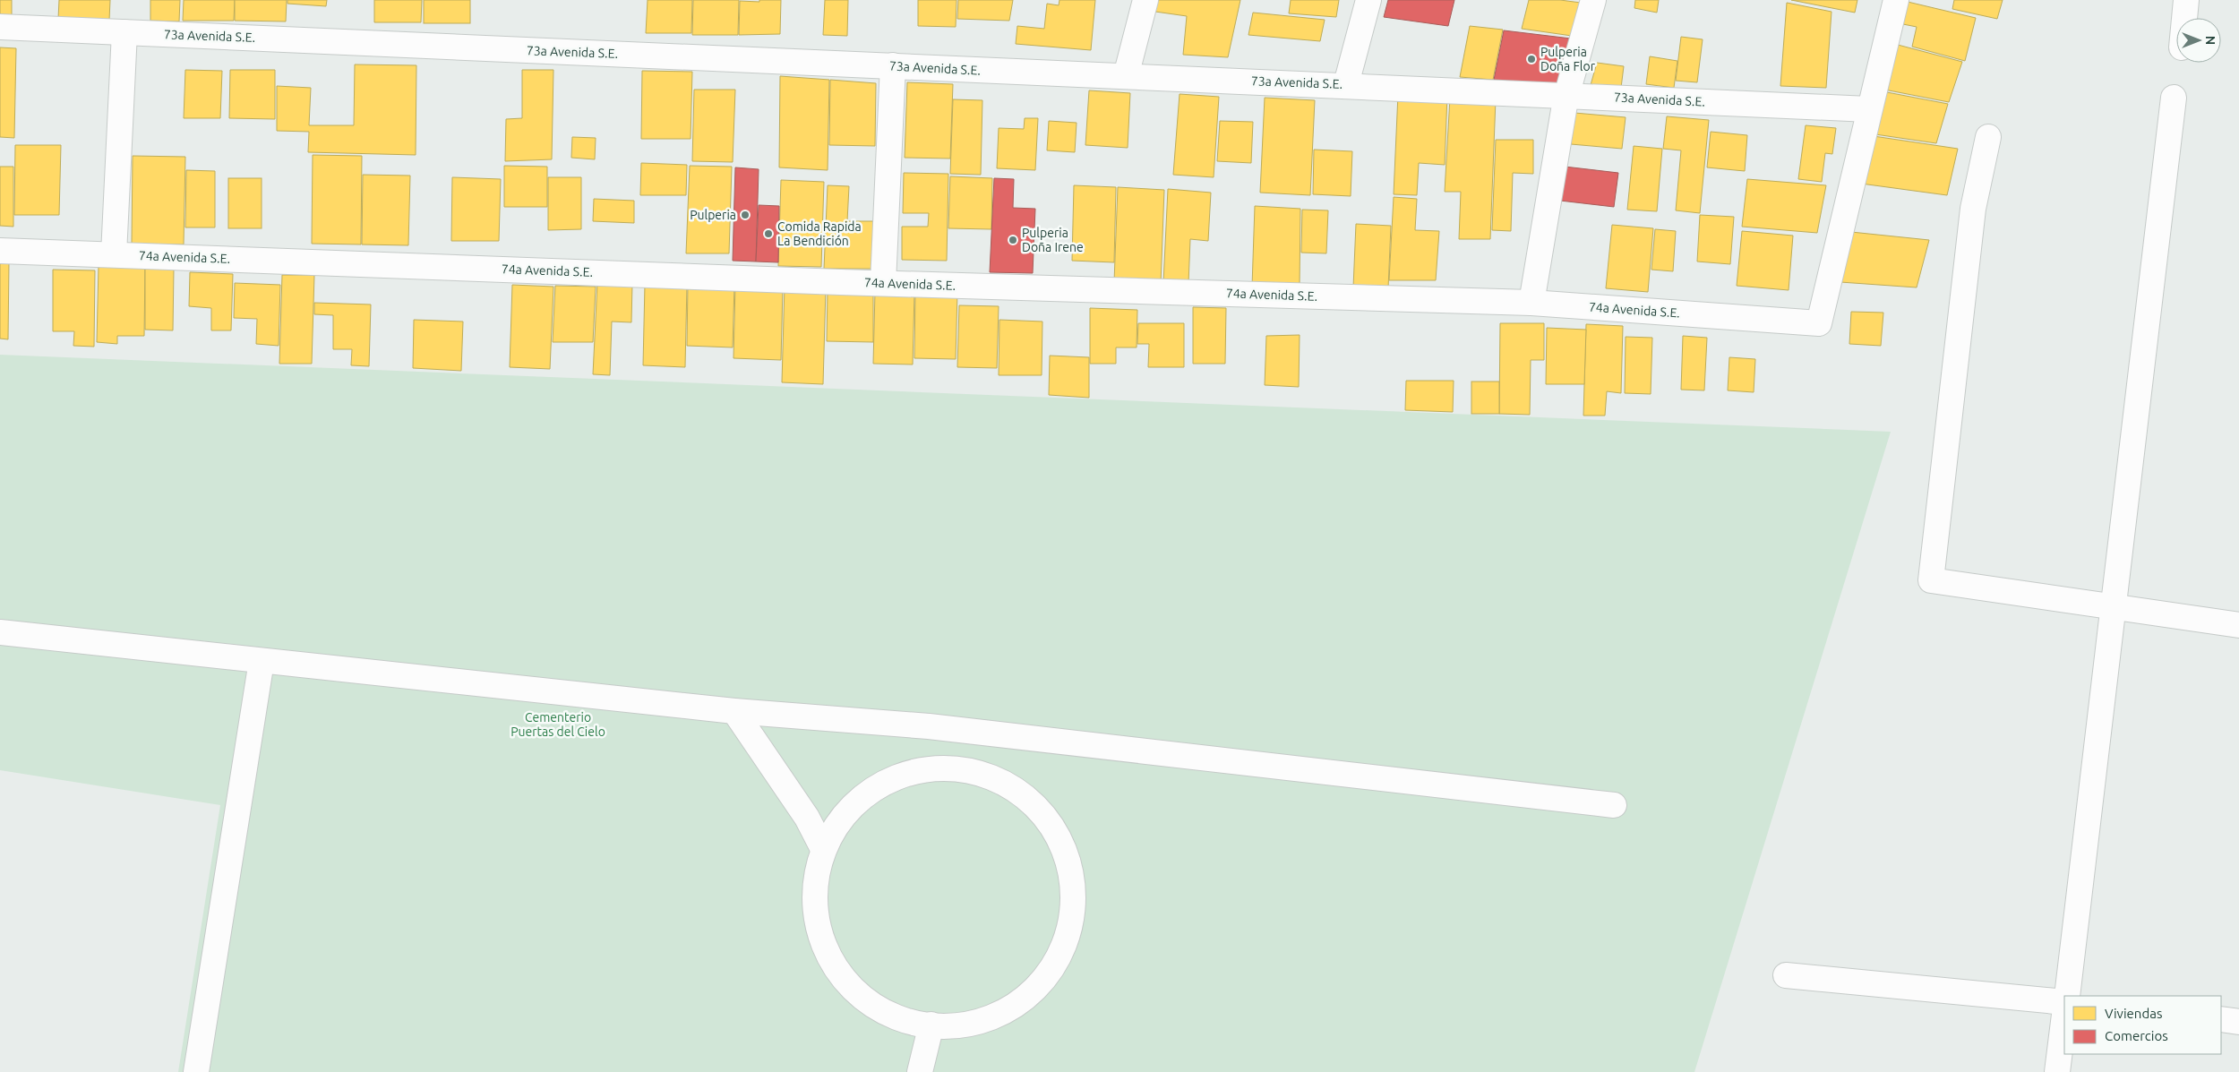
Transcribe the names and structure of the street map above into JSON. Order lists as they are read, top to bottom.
{
  "streets": {
    "street": ["73a Avenida S.E.", "74a Avenida S.E."]
  },
  "crossings": [
    ["73a Avenida S.E.", "74a Avenida S.E."]
  ],
  "parks": ["Cementerio Puertas del Cielo"],
  "places": [
    "Pulperia Doña Flor",
    "Pulperia",
    "Comida Rapida La Bendición",
    "Pulperia Doña Irene"
  ],
  "legend": ["Viviendas", "Comercios"],
  "north": "right"
}
